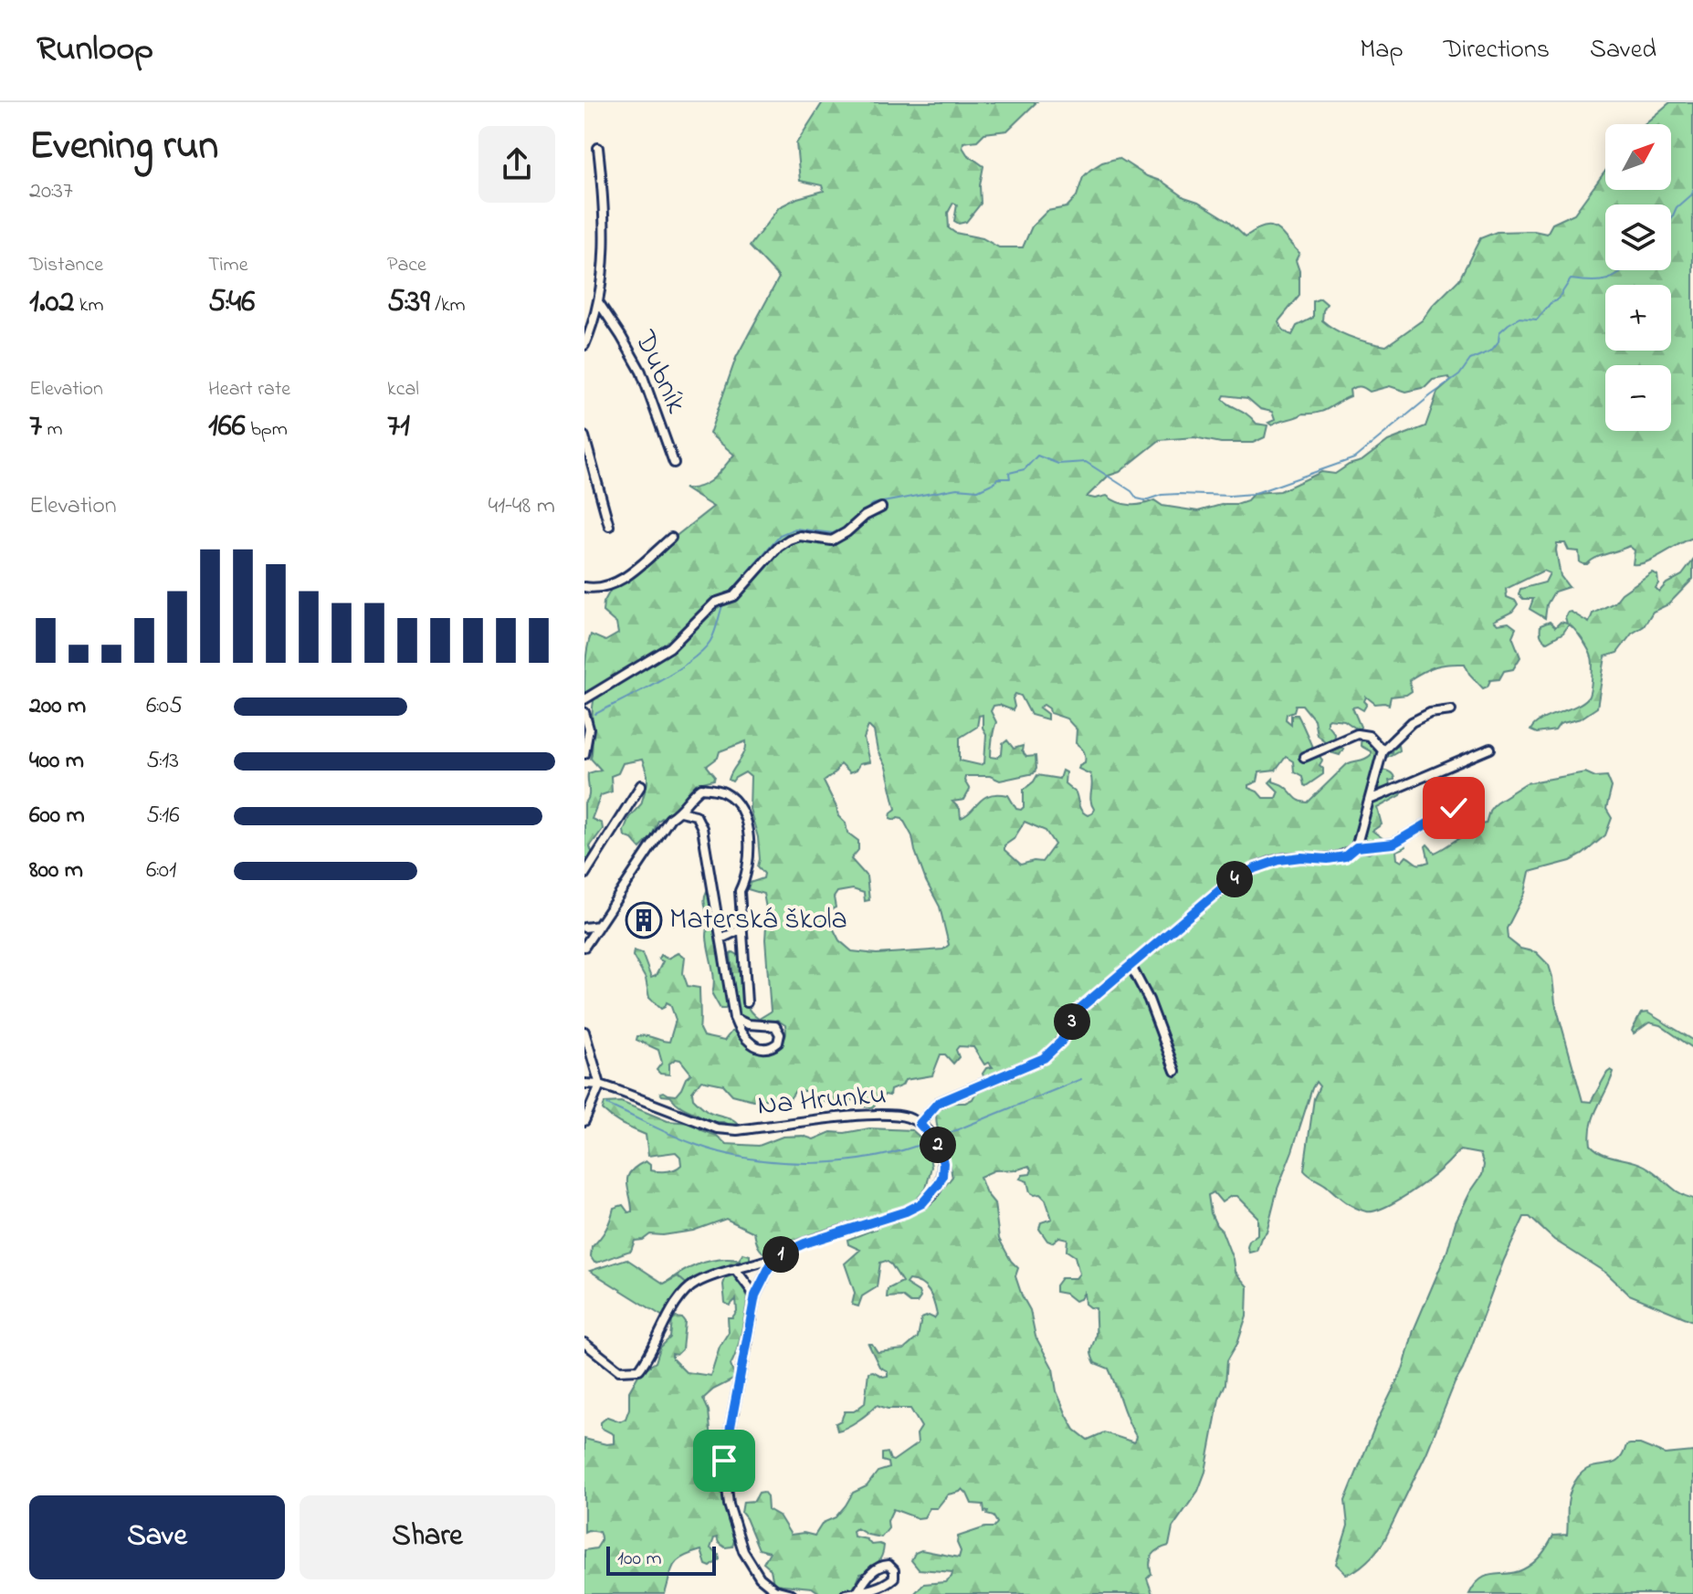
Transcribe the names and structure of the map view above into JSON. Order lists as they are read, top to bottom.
{
  "streets": {
    "street": ["Dubník", "Na Hrunku"]
  },
  "places": {
    "building": ["Materská škola"]
  },
  "scale_bar": "100 m",
  "north": "top right",
  "page": {
    "header": "Runloop",
    "nav": ["Map", "Directions", "Saved"],
    "heading": ["Evening run", "20:37"],
    "map_buttons": ["+", "−"],
    "stats": [
      ["Distance", "1.02 km"],
      ["Time", "5:46"],
      ["Pace", "5:39 /km"],
      ["Elevation", "7 m"],
      ["Heart rate", "166 bpm"],
      ["kcal", "71"]
    ],
    "chart": ["Elevation", "41–48 m"],
    "list": [
      {
        "name": "200 m",
        "note": "6:05"
      },
      {
        "name": "400 m",
        "note": "5:13"
      },
      {
        "name": "600 m",
        "note": "5:16"
      },
      {
        "name": "800 m",
        "note": "6:01"
      }
    ],
    "pins": [
      "4",
      "3",
      "2",
      "1"
    ],
    "buttons": ["Save", "Share"],
    "scale": "100 m"
  }
}
